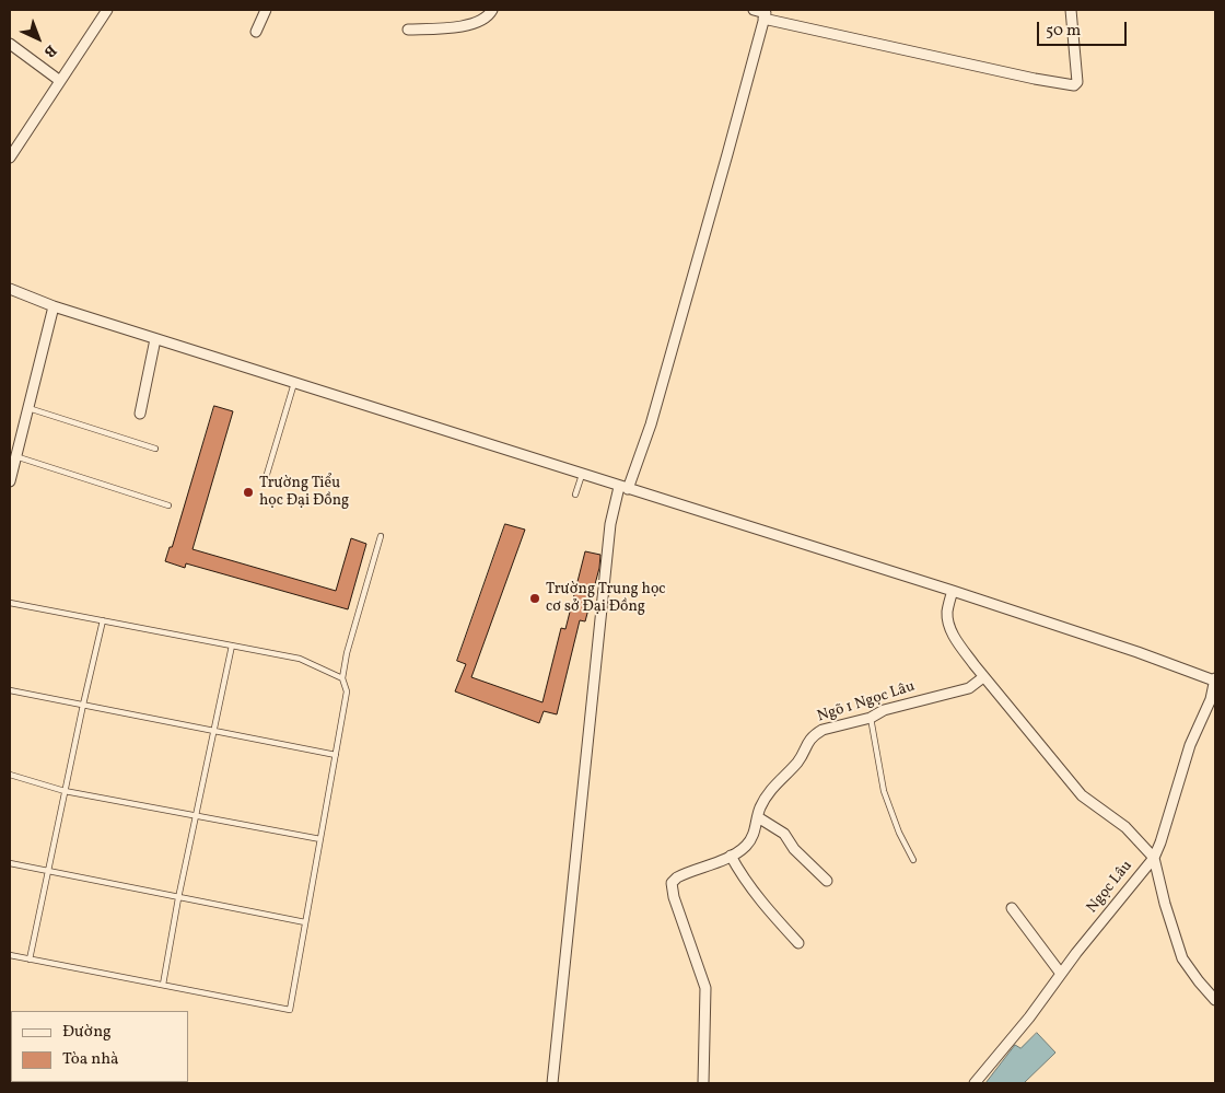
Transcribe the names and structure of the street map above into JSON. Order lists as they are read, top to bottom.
{
  "streets": {
    "street": ["Ngõ 1 Ngọc Lâu", "Ngọc Lâu"]
  },
  "places": ["Trường Tiểu học Đại Đồng", "Trường Trung học cơ sở Đại Đồng"],
  "legend": ["Đường", "Tòa nhà"],
  "scale_bar": "50 m",
  "north": "bottom right"
}
